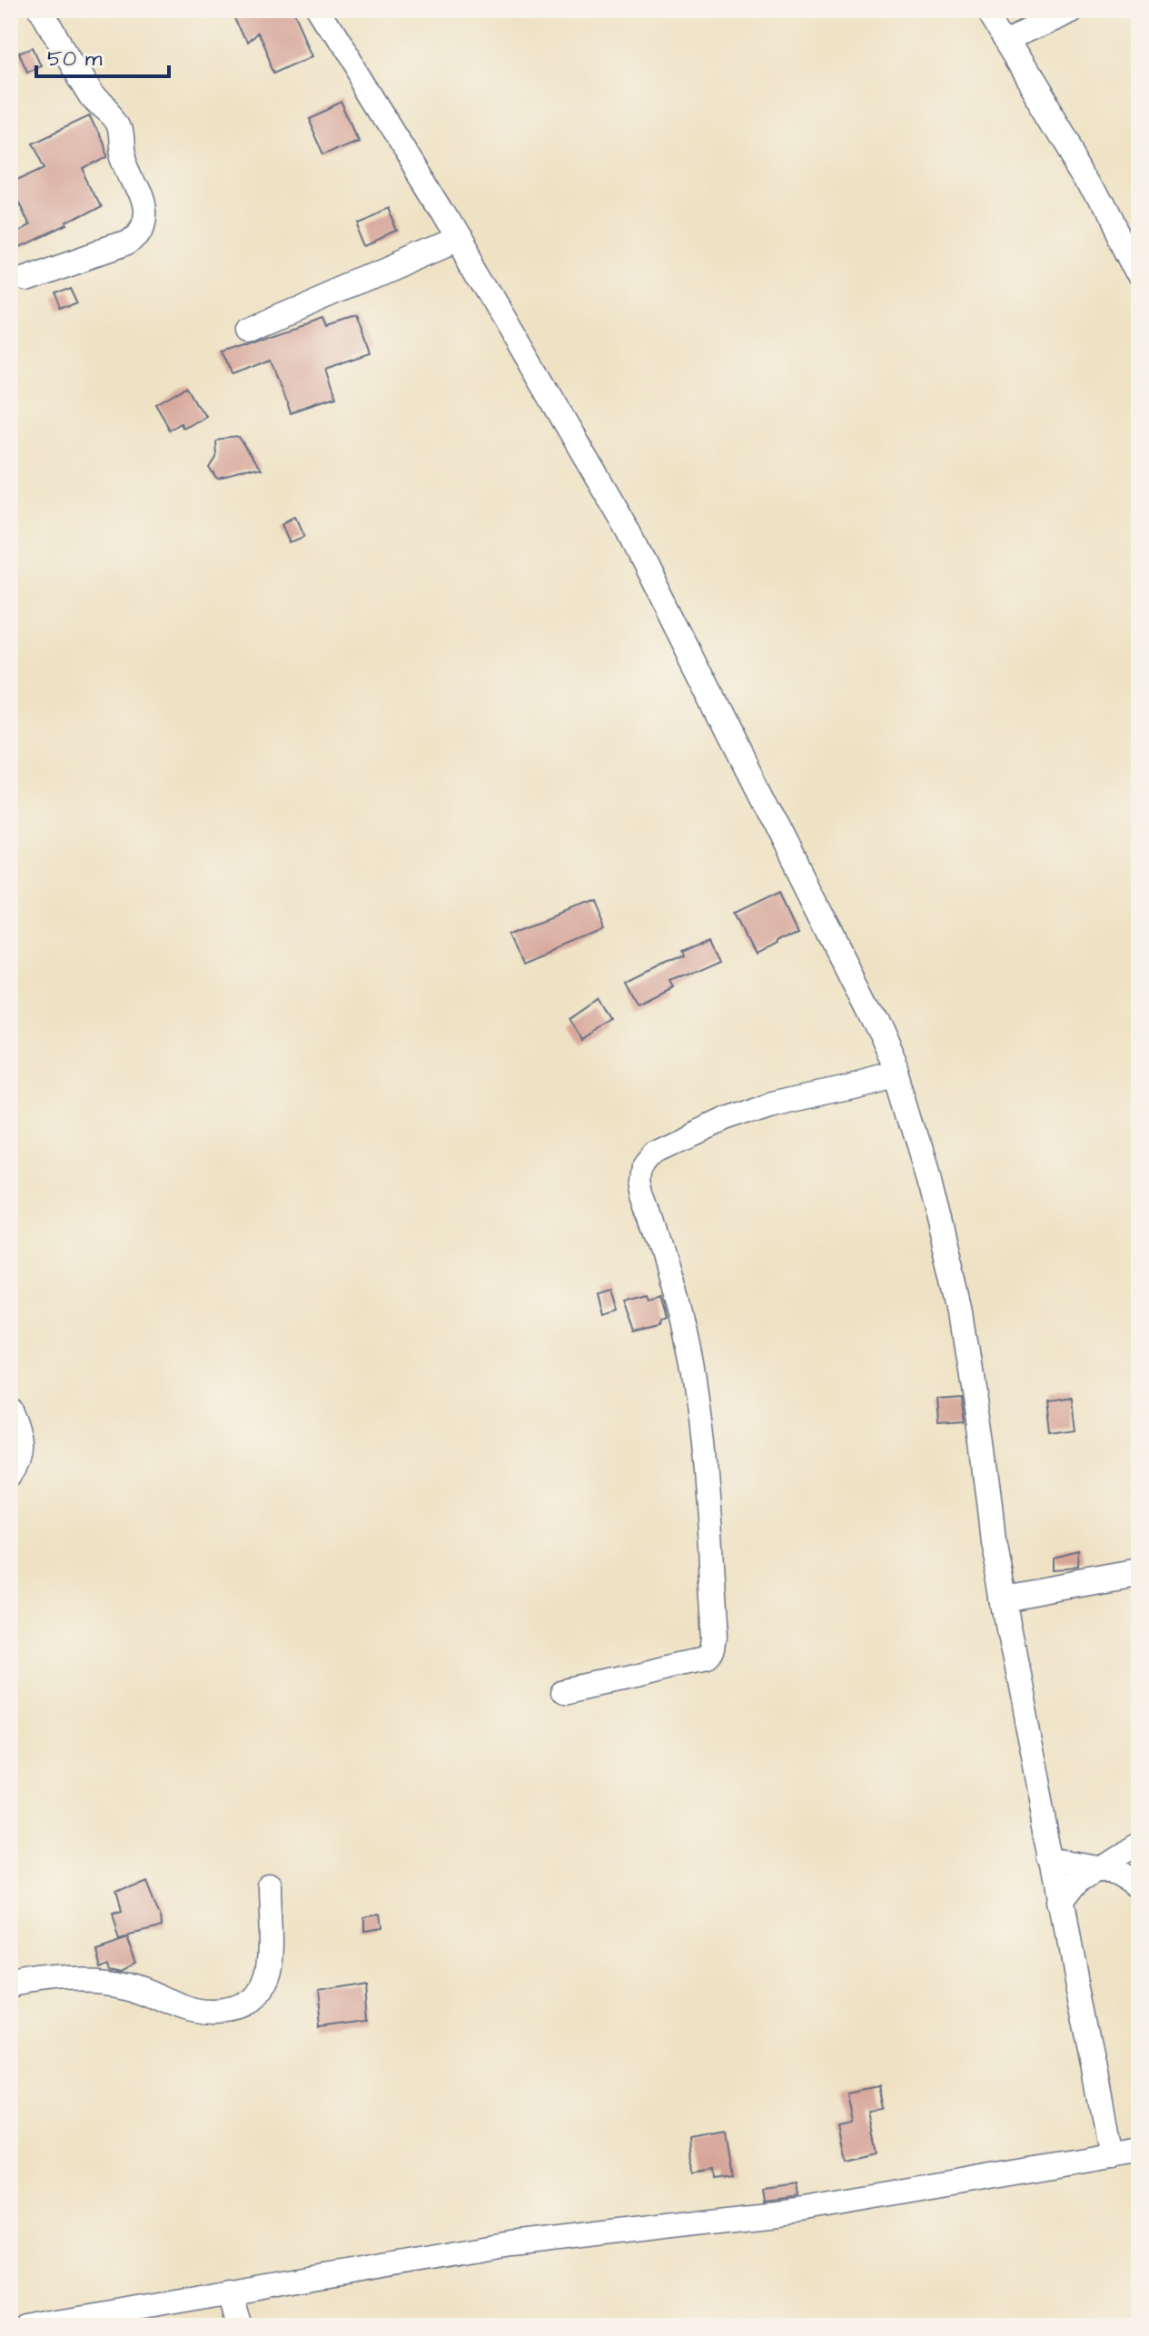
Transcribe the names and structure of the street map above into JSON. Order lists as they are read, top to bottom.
{
  "scale_bar": "50 m"
}
